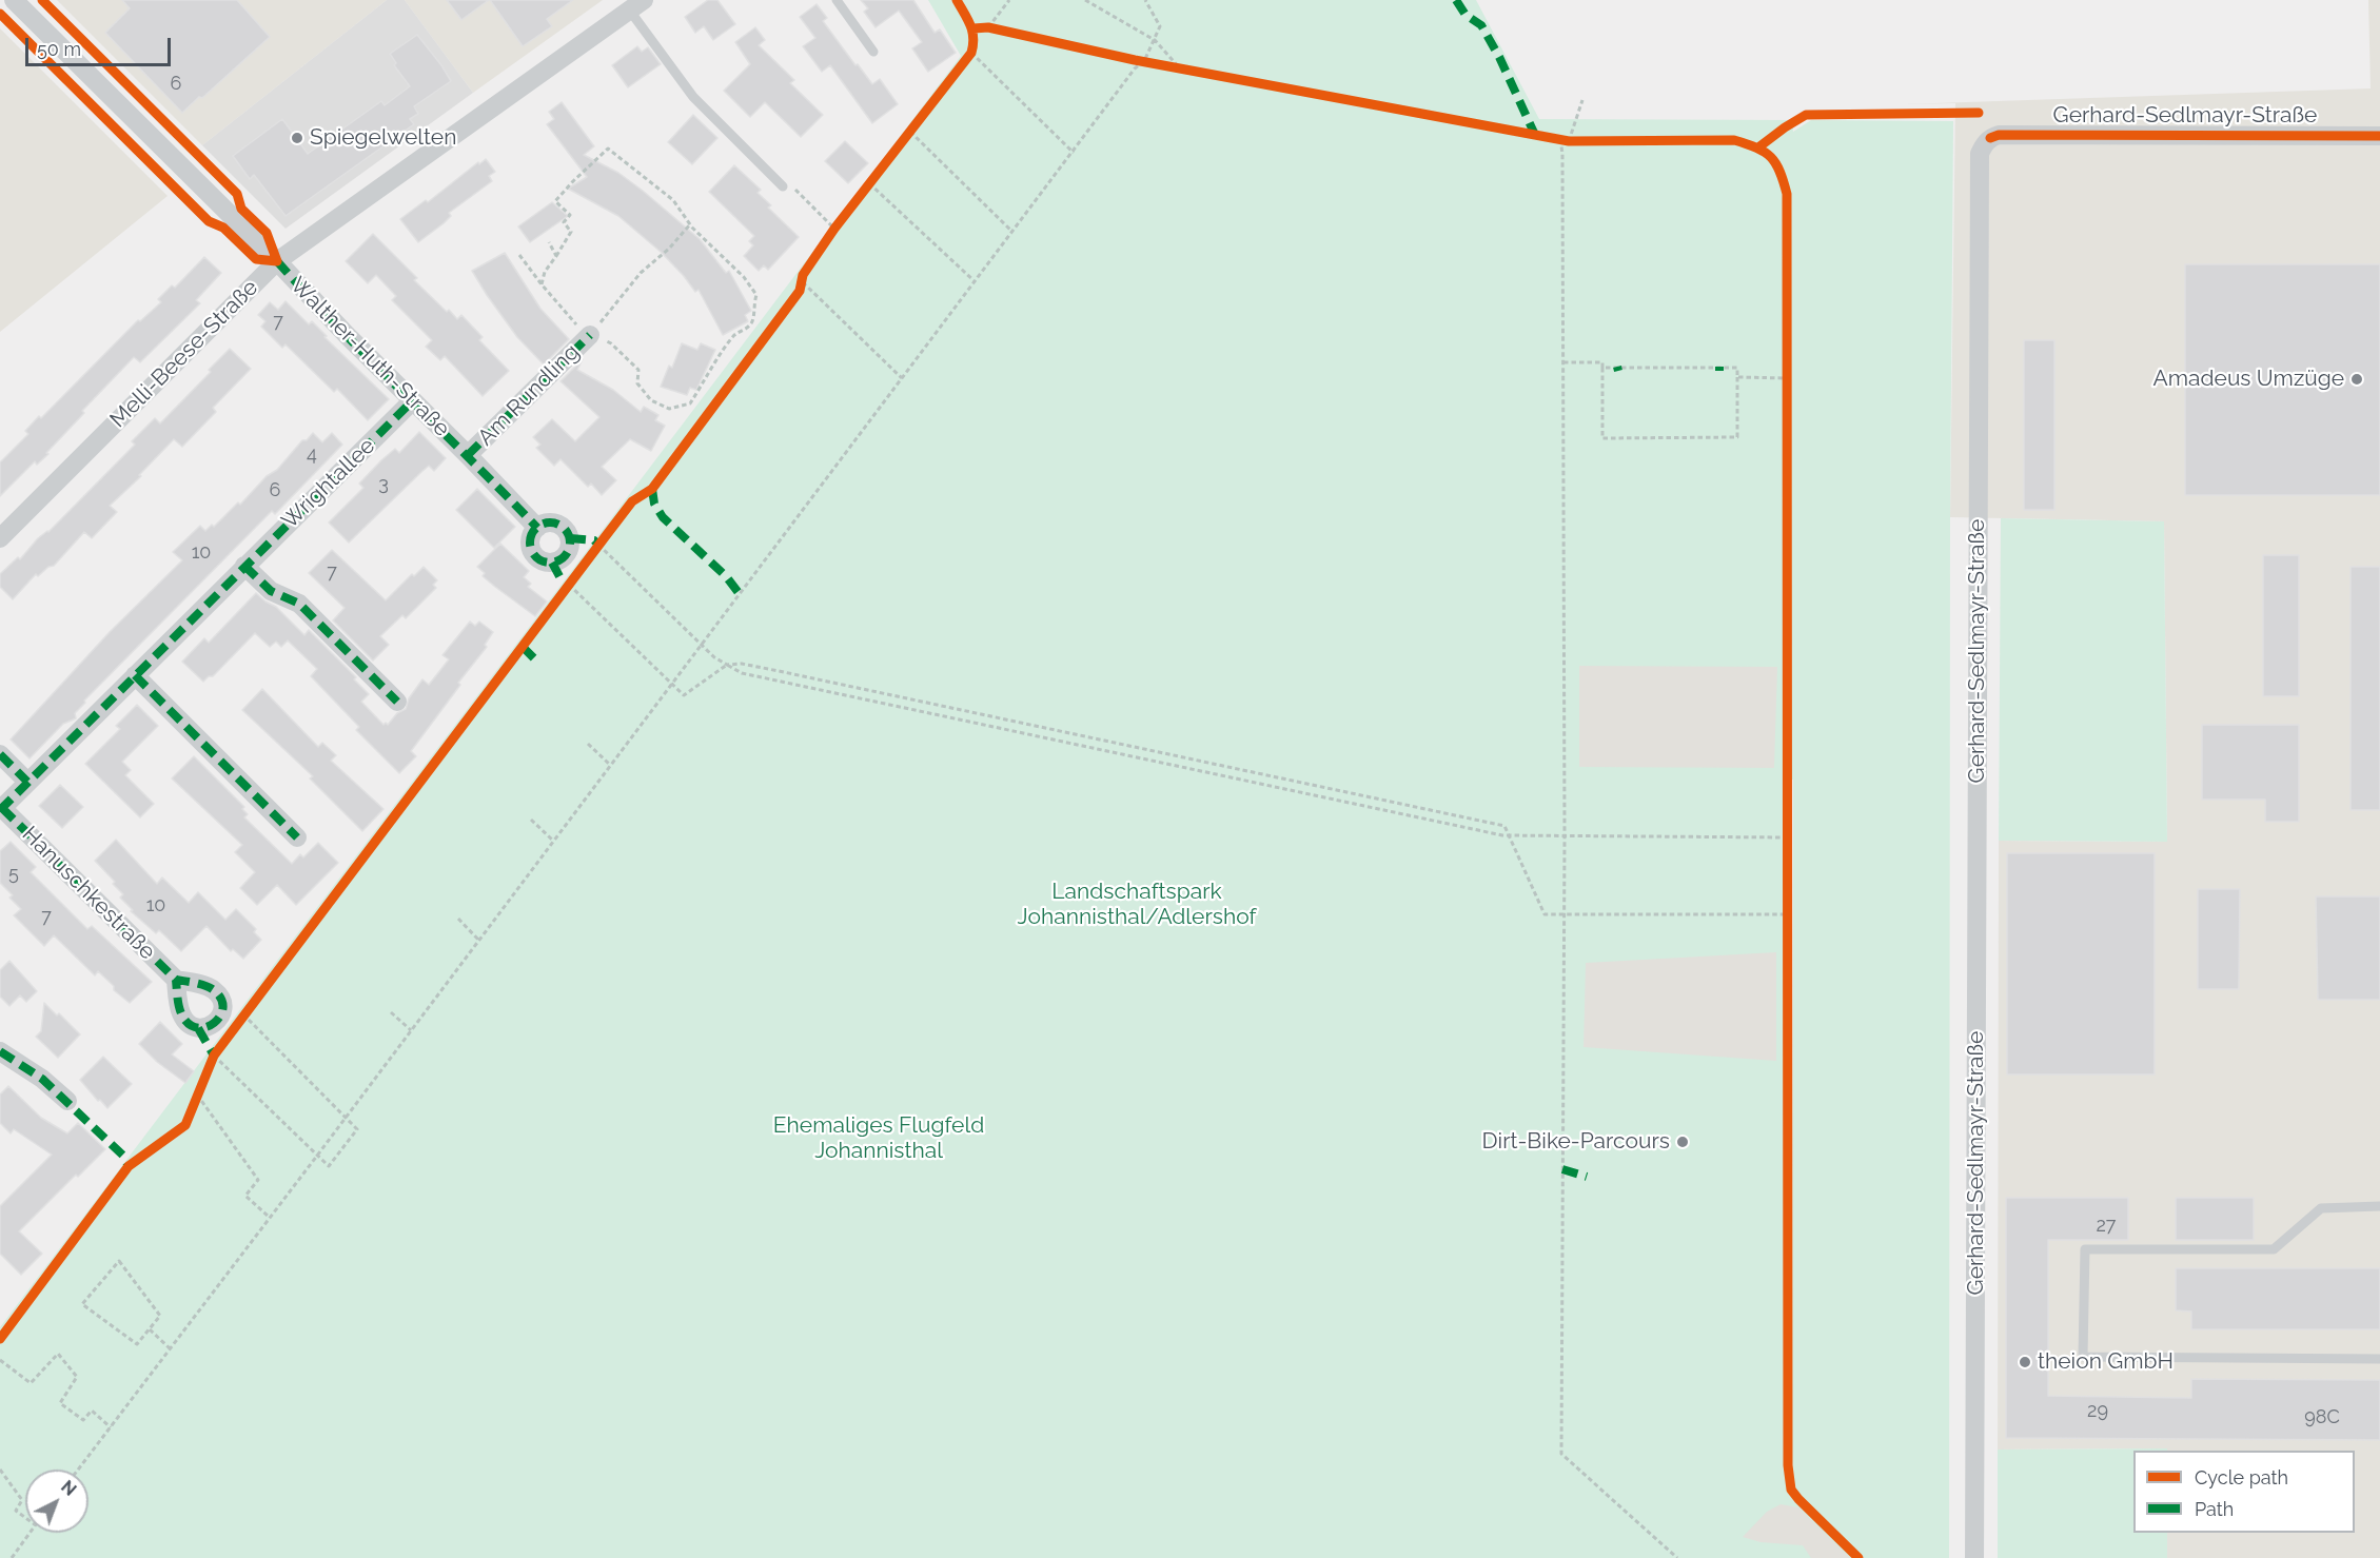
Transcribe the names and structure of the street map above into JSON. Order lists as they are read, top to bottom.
{
  "streets": {
    "street": [
      "Gerhard-Sedlmayr-Straße",
      "Melli-Beese-Straße",
      "Walther-Huth-Straße",
      "Am Rundling",
      "Wrightallee",
      "Hanuschkestraße"
    ]
  },
  "crossings": [
    ["Melli-Beese-Straße", "Walther-Huth-Straße"],
    ["Walther-Huth-Straße", "Am Rundling"],
    ["Walther-Huth-Straße", "Wrightallee"],
    ["Wrightallee", "Hanuschkestraße"]
  ],
  "parks": ["Landschaftspark Johannisthal/Adlershof", "Ehemaliges Flugfeld Johannisthal"],
  "places": [
    "Spiegelwelten",
    "Amadeus Umzüge",
    "Dirt-Bike-Parcours",
    "theion GmbH"
  ],
  "house_numbers": [
    "6",
    "7",
    "4",
    "3",
    "6",
    "10",
    "7",
    "5",
    "10",
    "7",
    "27",
    "29",
    "98C"
  ],
  "legend": ["Cycle path", "Path"],
  "scale_bar": "50 m",
  "north": "top right"
}
